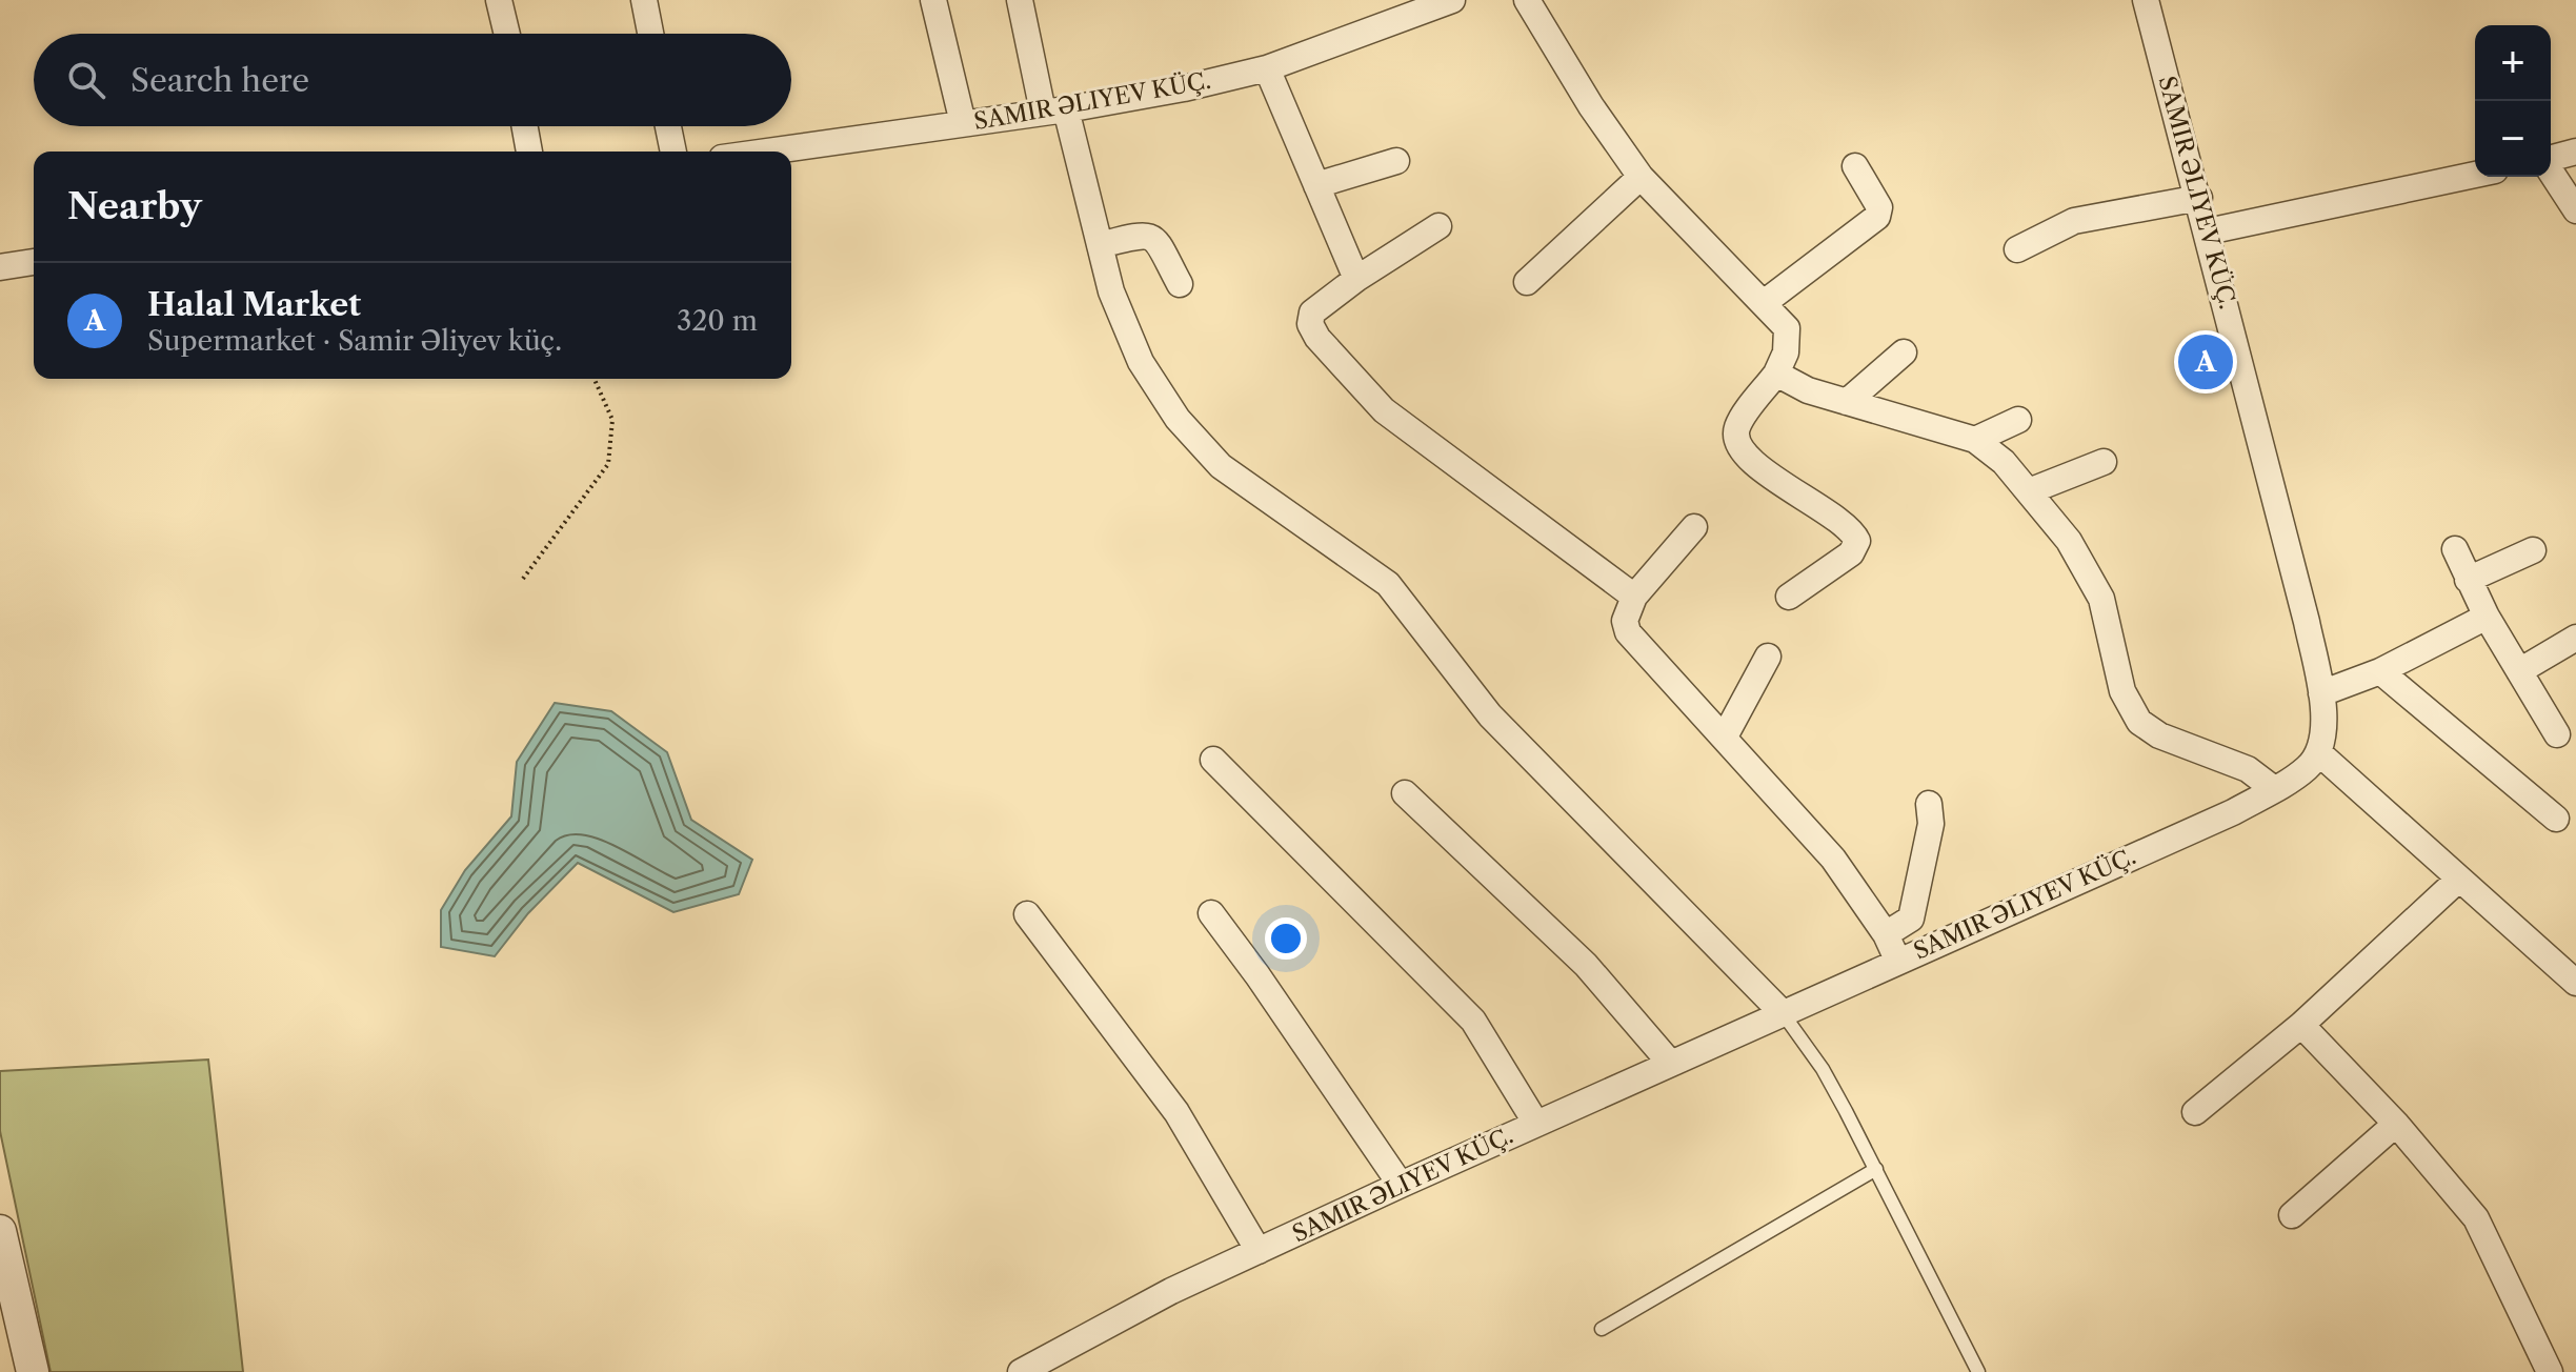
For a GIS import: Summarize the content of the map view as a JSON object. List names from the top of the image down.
{
  "streets": {
    "street": ["SAMIR ƏLIYEV KÜÇ."]
  },
  "page": {
    "map_buttons": ["+", "−"],
    "search": "Search here",
    "heading": "Nearby",
    "list": [
      {
        "mark": "A",
        "name": "Halal Market",
        "note": "Supermarket · Samir Əliyev küç.",
        "value": "320 m"
      }
    ],
    "pins": "A"
  }
}
